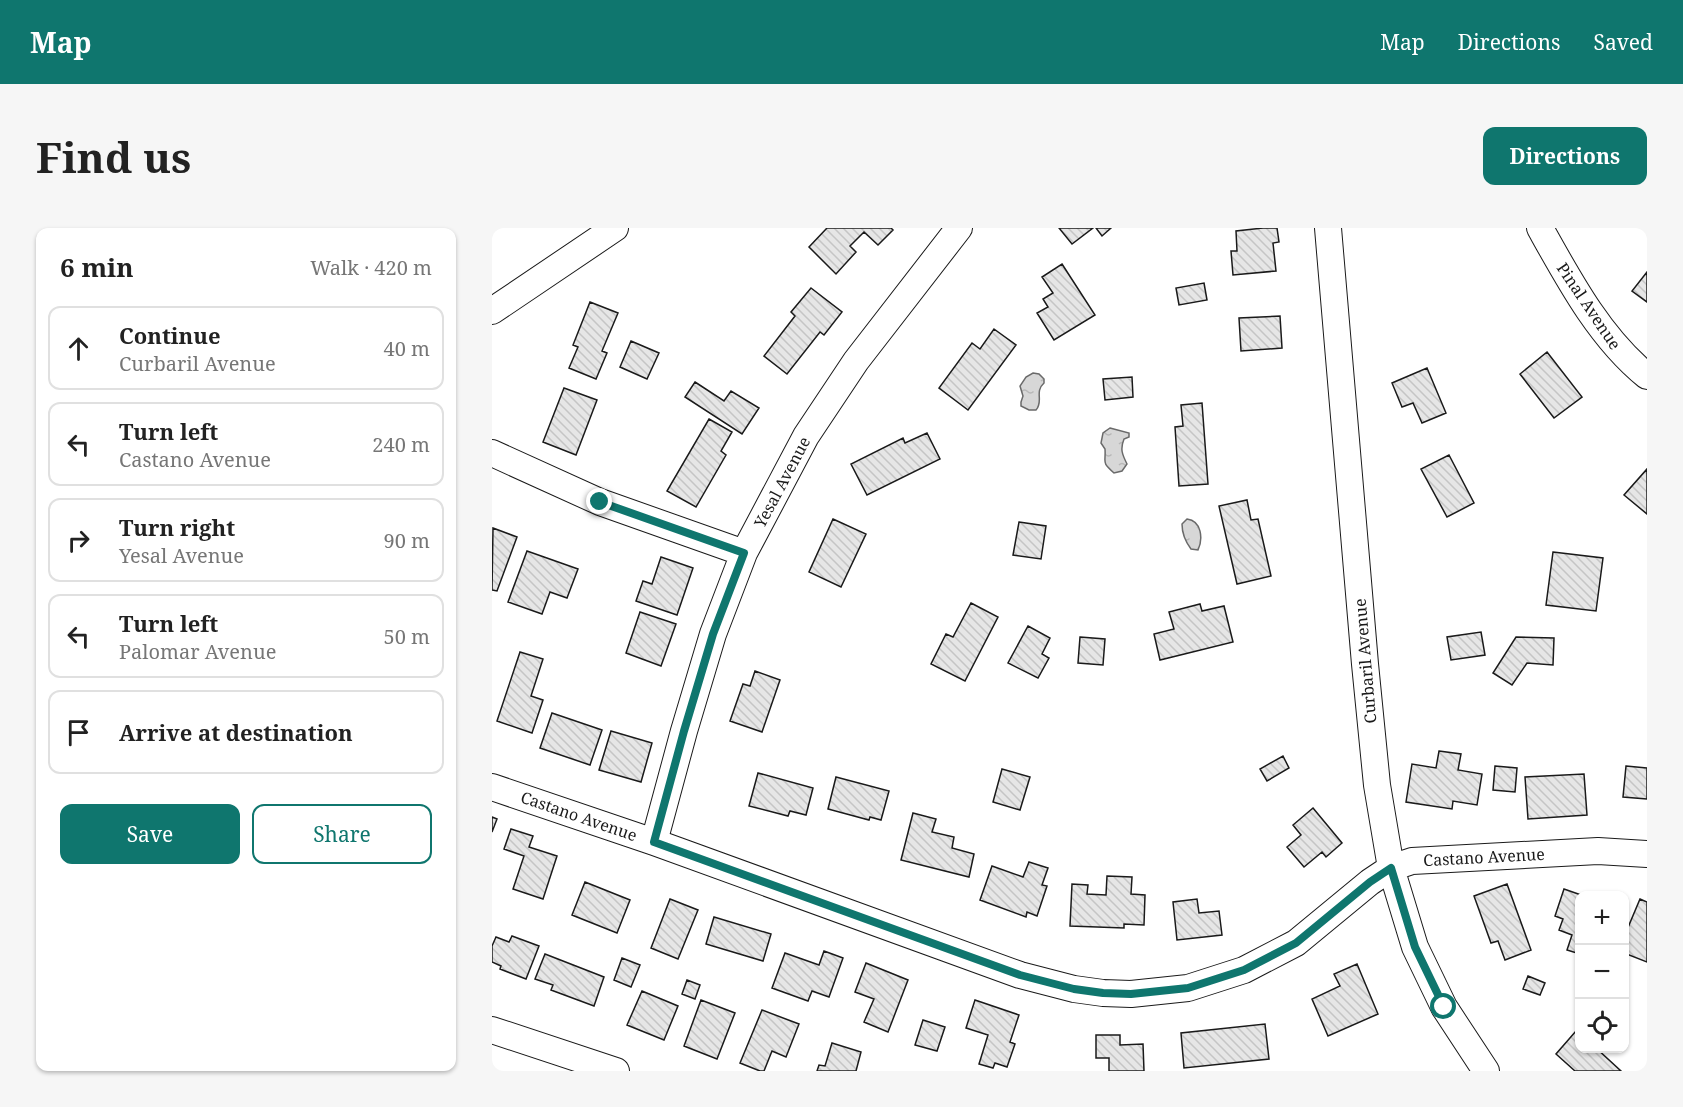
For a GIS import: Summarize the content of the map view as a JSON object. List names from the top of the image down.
{
  "streets": {
    "street": [
      "Pinal Avenue",
      "Yesal Avenue",
      "Curbaril Avenue",
      "Castano Avenue"
    ]
  },
  "crossings": [
    ["Yesal Avenue", "Castano Avenue"],
    ["Curbaril Avenue", "Castano Avenue"]
  ],
  "page": {
    "header": "Map",
    "nav": ["Map", "Directions", "Saved"],
    "buttons": [
      "Directions",
      ["Save", "Share"]
    ],
    "title": "Find us",
    "heading": ["6 min", "Walk · 420 m"],
    "list": [
      ["Continue", "Curbaril Avenue", "40 m"],
      ["Turn left", "Castano Avenue", "240 m"],
      ["Turn right", "Yesal Avenue", "90 m"],
      ["Turn left", "Palomar Avenue", "50 m"],
      "Arrive at destination"
    ],
    "map_buttons": ["+", "−"]
  }
}
